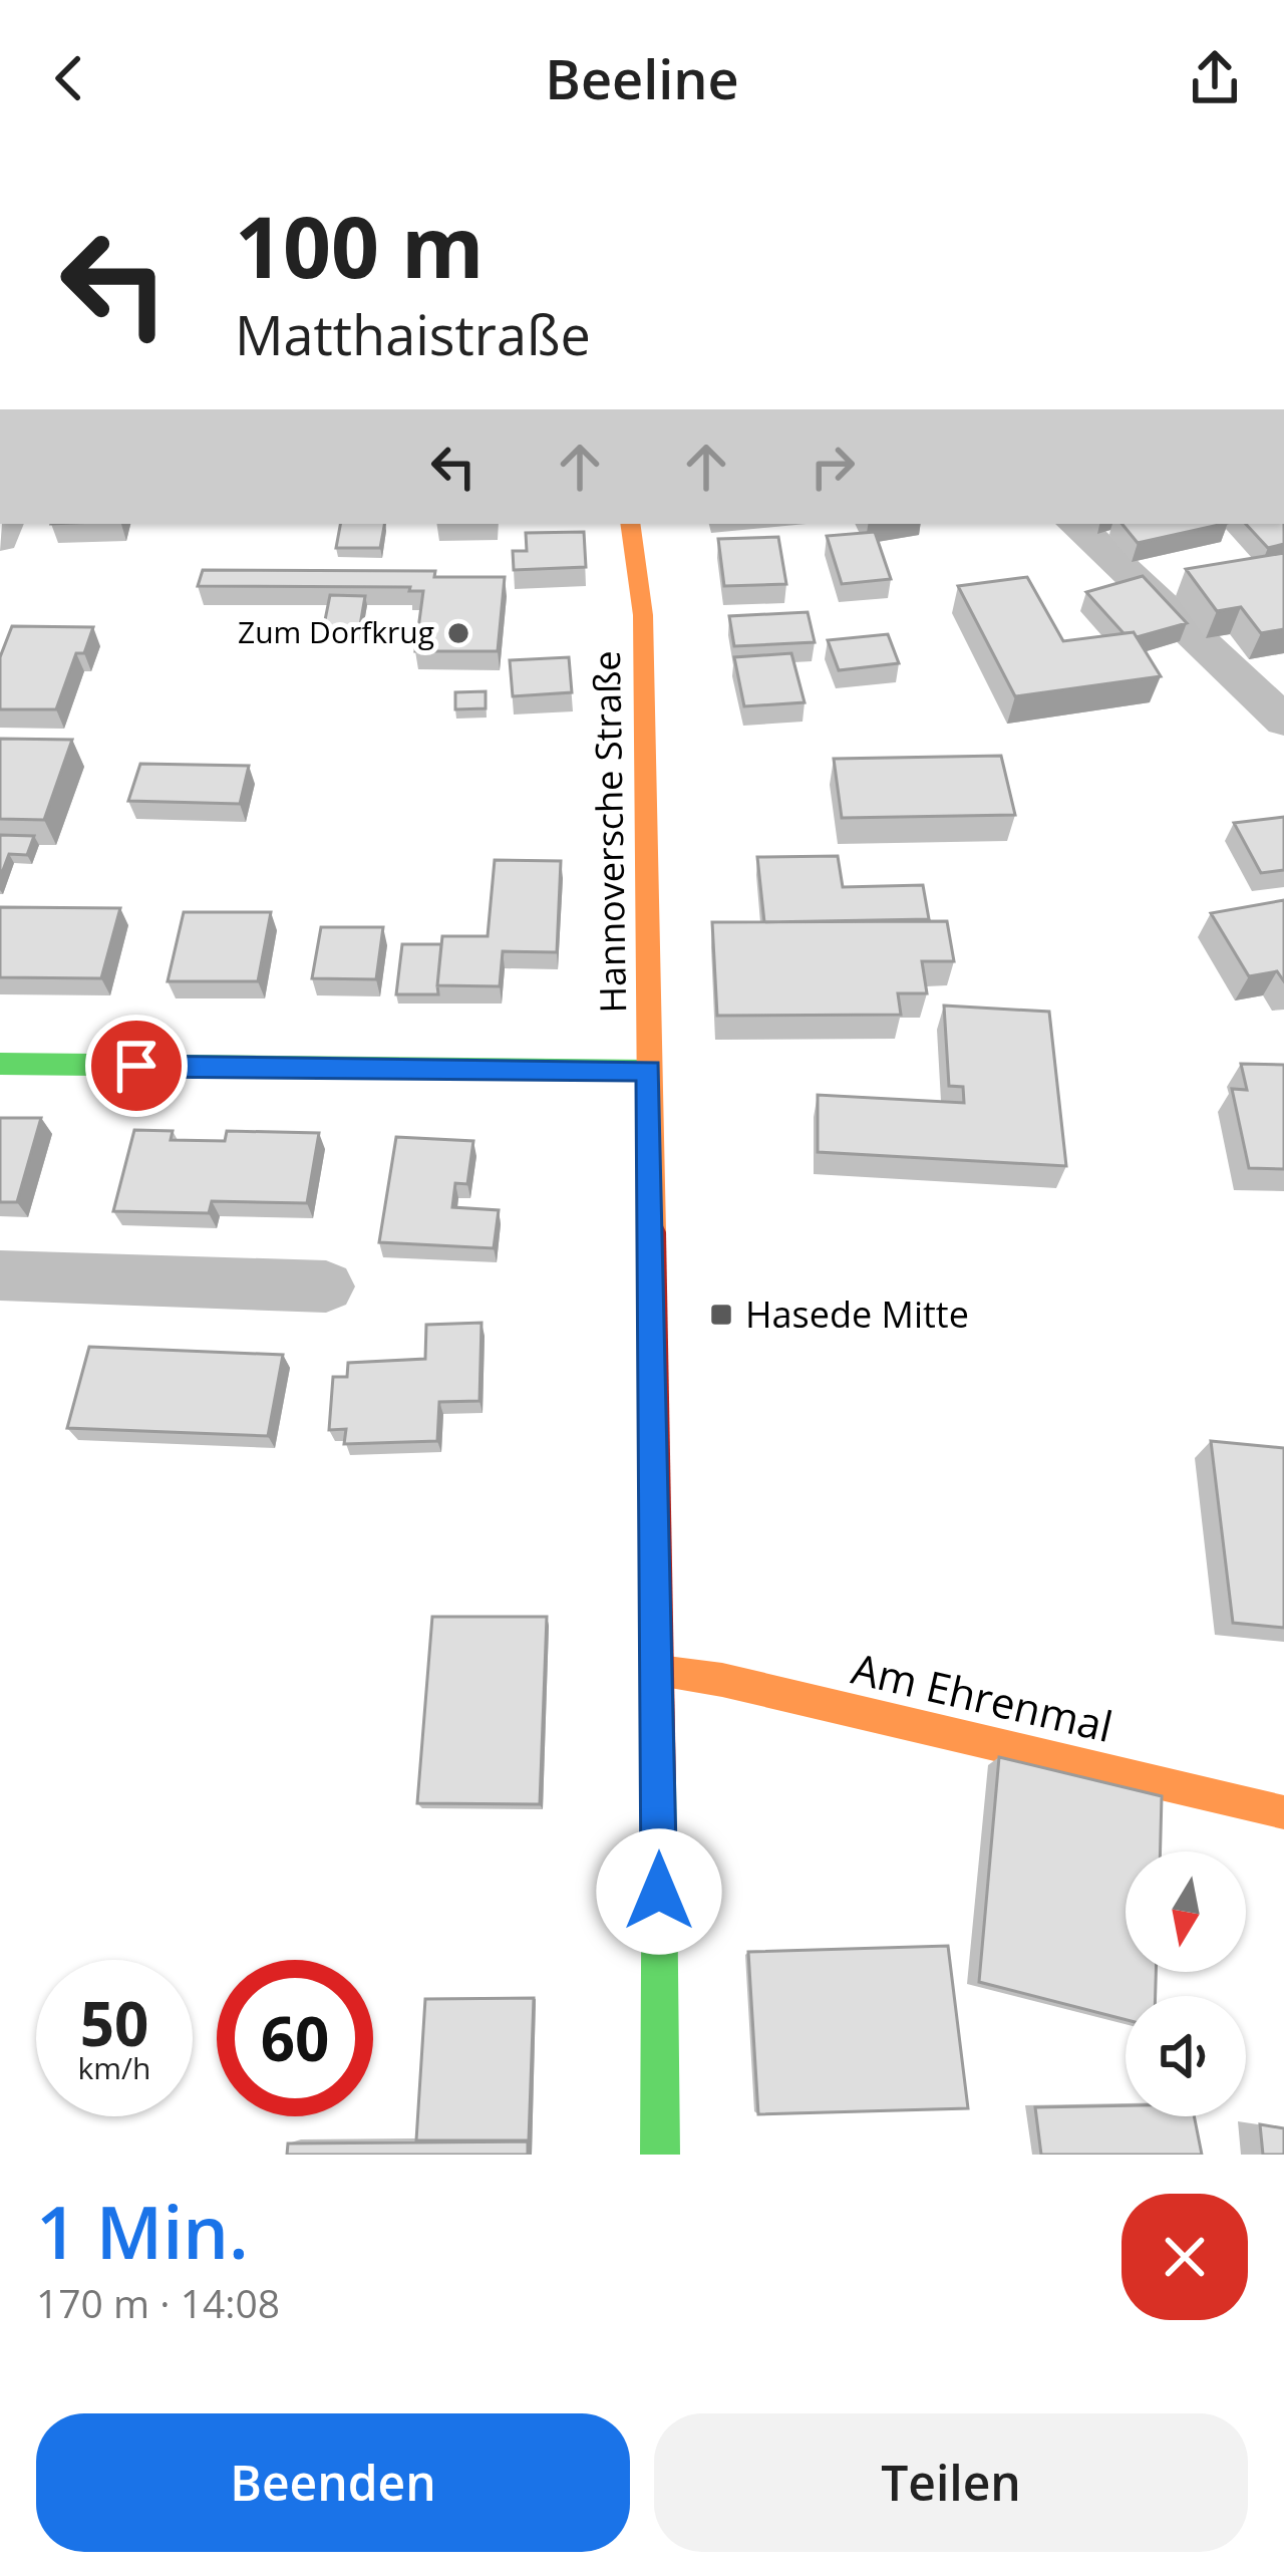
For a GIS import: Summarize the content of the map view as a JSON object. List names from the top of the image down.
{
  "streets": {
    "main road": ["Hannoversche Straße", "Am Ehrenmal"]
  },
  "crossings": [
    ["Hannoversche Straße", "Am Ehrenmal"]
  ],
  "places": {
    "other": ["Zum Dorfkrug"],
    "transit": ["Hasede Mitte"]
  },
  "north": "bottom",
  "page": {
    "header": "Beeline",
    "turn": ["100 m", "Matthaistraße"],
    "speed": "50 km/h",
    "limit": "60",
    "heading": ["1 Min.", "170 m · 14:08"],
    "buttons": ["Beenden", "Teilen"]
  }
}
